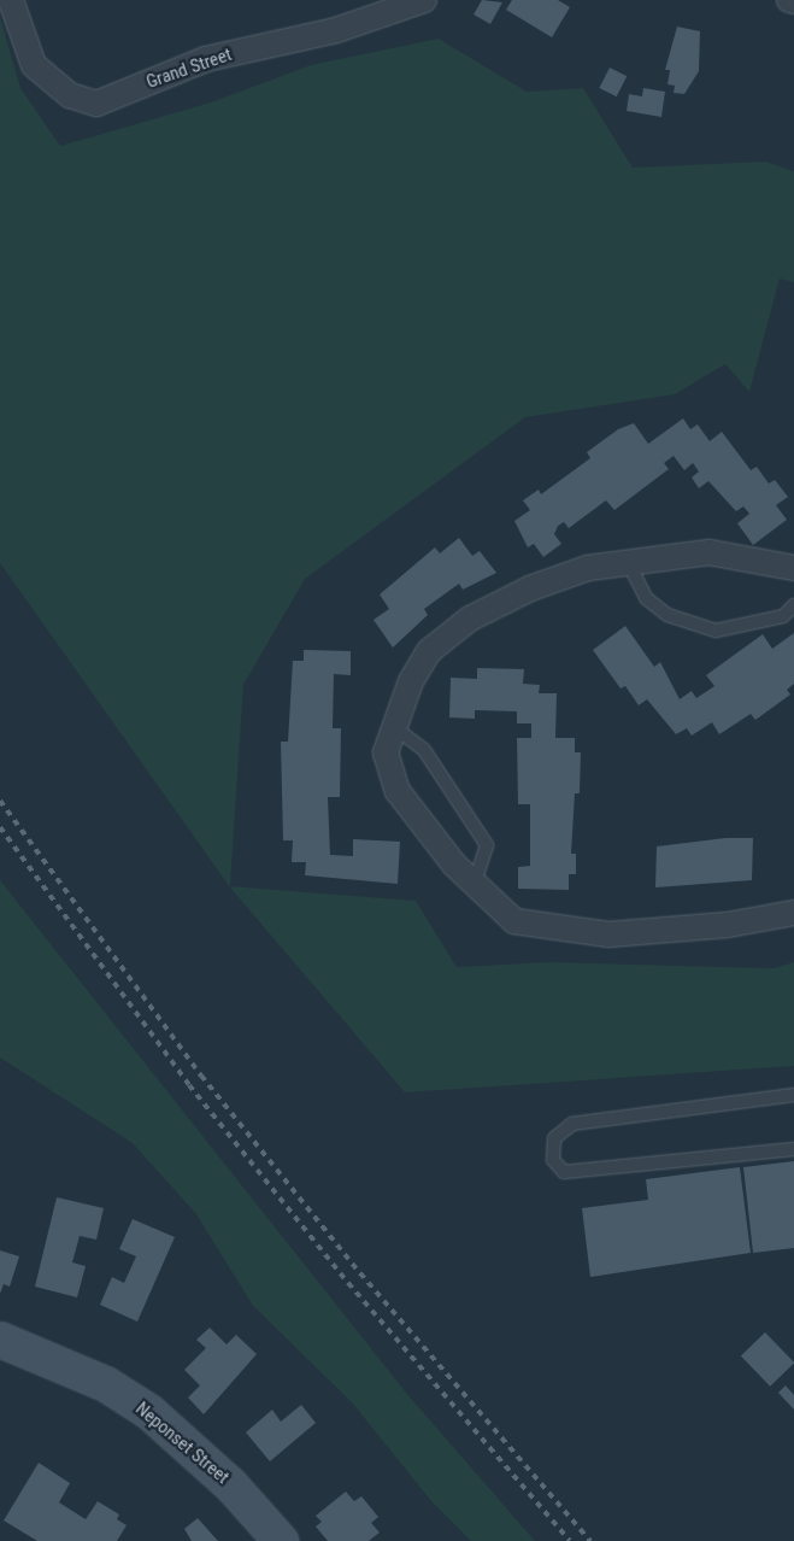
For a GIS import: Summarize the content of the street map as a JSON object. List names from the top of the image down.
{
  "streets": {
    "main road": ["Neponset Street"],
    "street": ["Grand Street"]
  }
}
